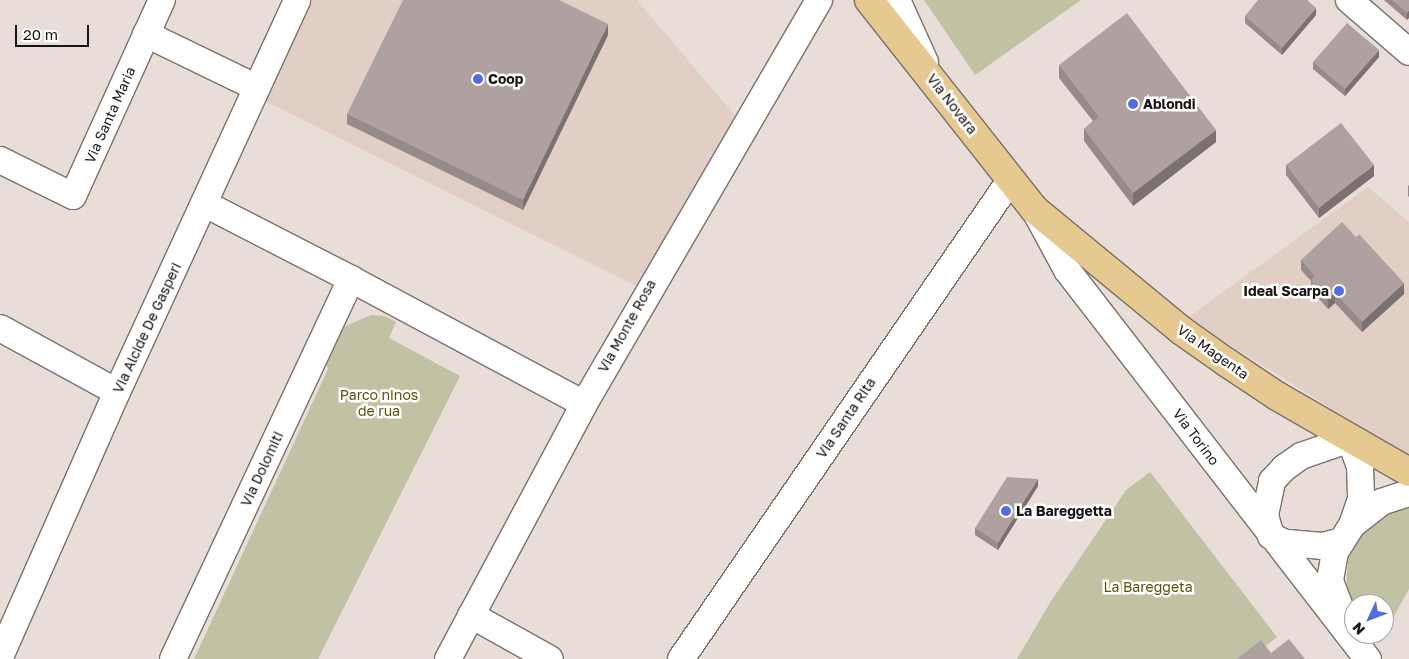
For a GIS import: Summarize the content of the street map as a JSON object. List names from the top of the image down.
{
  "streets": {
    "main road": ["Via Novara", "Via Magenta"],
    "street": [
      "Via Santa Maria",
      "Via Monte Rosa",
      "Via Alcide De Gasperi",
      "Via Santa Rita",
      "Via Torino",
      "Via Dolomiti"
    ]
  },
  "crossings": [
    ["Via Novara", "Via Magenta"],
    ["Via Novara", "Via Santa Rita"],
    ["Via Novara", "Via Torino"],
    ["Via Magenta", "Via Torino"]
  ],
  "parks": ["Parco ninos de rua", "La Bareggeta"],
  "places": [
    "Coop",
    "Ablondi",
    "Ideal Scarpa",
    "La Bareggetta"
  ],
  "scale_bar": "20 m",
  "north": "bottom left"
}
